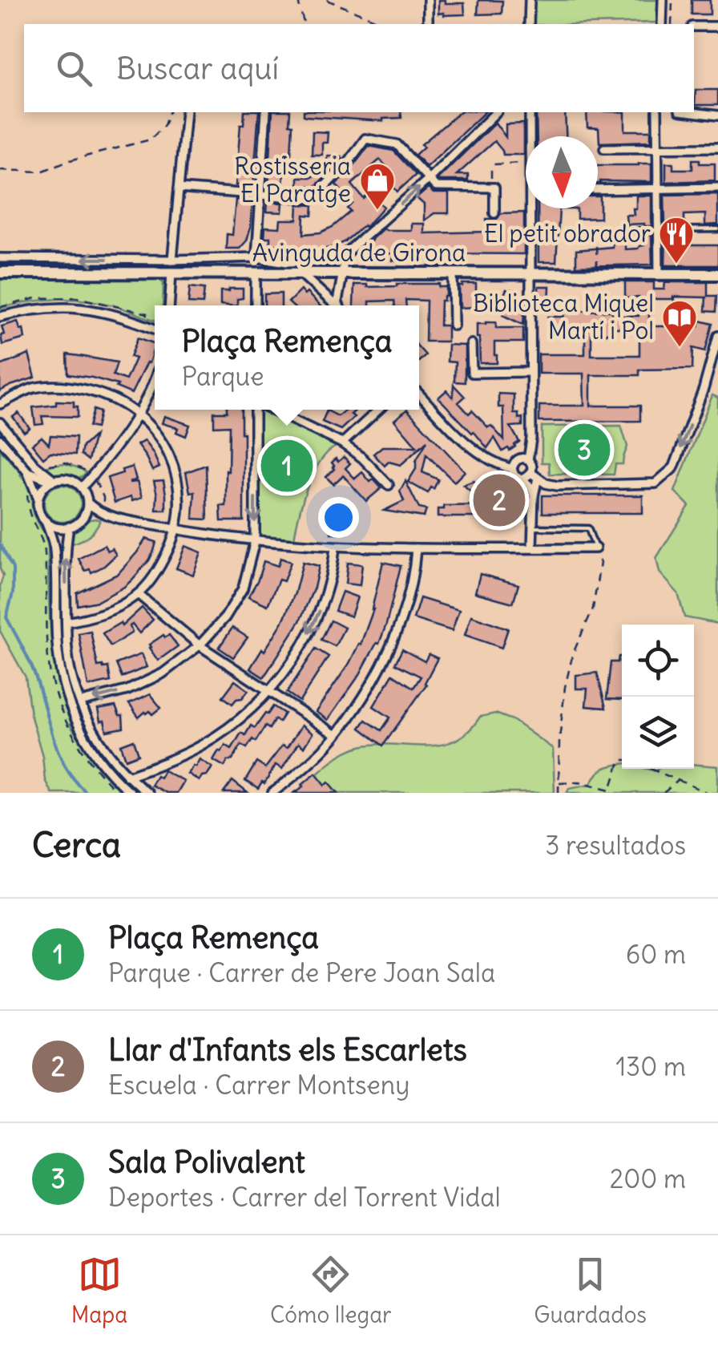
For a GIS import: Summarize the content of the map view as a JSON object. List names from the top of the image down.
{
  "streets": {
    "main road": ["Avinguda de Girona"]
  },
  "places": {
    "shop": ["Rostisseria El Paratge"],
    "restaurant": ["El petit obrador"],
    "library": ["Biblioteca Miquel Martí i Pol"]
  },
  "north": "bottom",
  "page": {
    "search": "Buscar aquí",
    "popup": ["Plaça Remença", "Parque"],
    "pins": ["3", "1", "2"],
    "heading": ["Cerca", "3 resultados"],
    "list": [
      {
        "mark": "1",
        "name": "Plaça Remença",
        "note": "Parque · Carrer de Pere Joan Sala",
        "value": "60 m"
      },
      {
        "mark": "2",
        "name": "Llar d'Infants els Escarlets",
        "note": "Escuela · Carrer Montseny",
        "value": "130 m"
      },
      {
        "mark": "3",
        "name": "Sala Polivalent",
        "note": "Deportes · Carrer del Torrent Vidal",
        "value": "200 m"
      }
    ],
    "nav": ["Mapa", "Cómo llegar", "Guardados"]
  }
}
